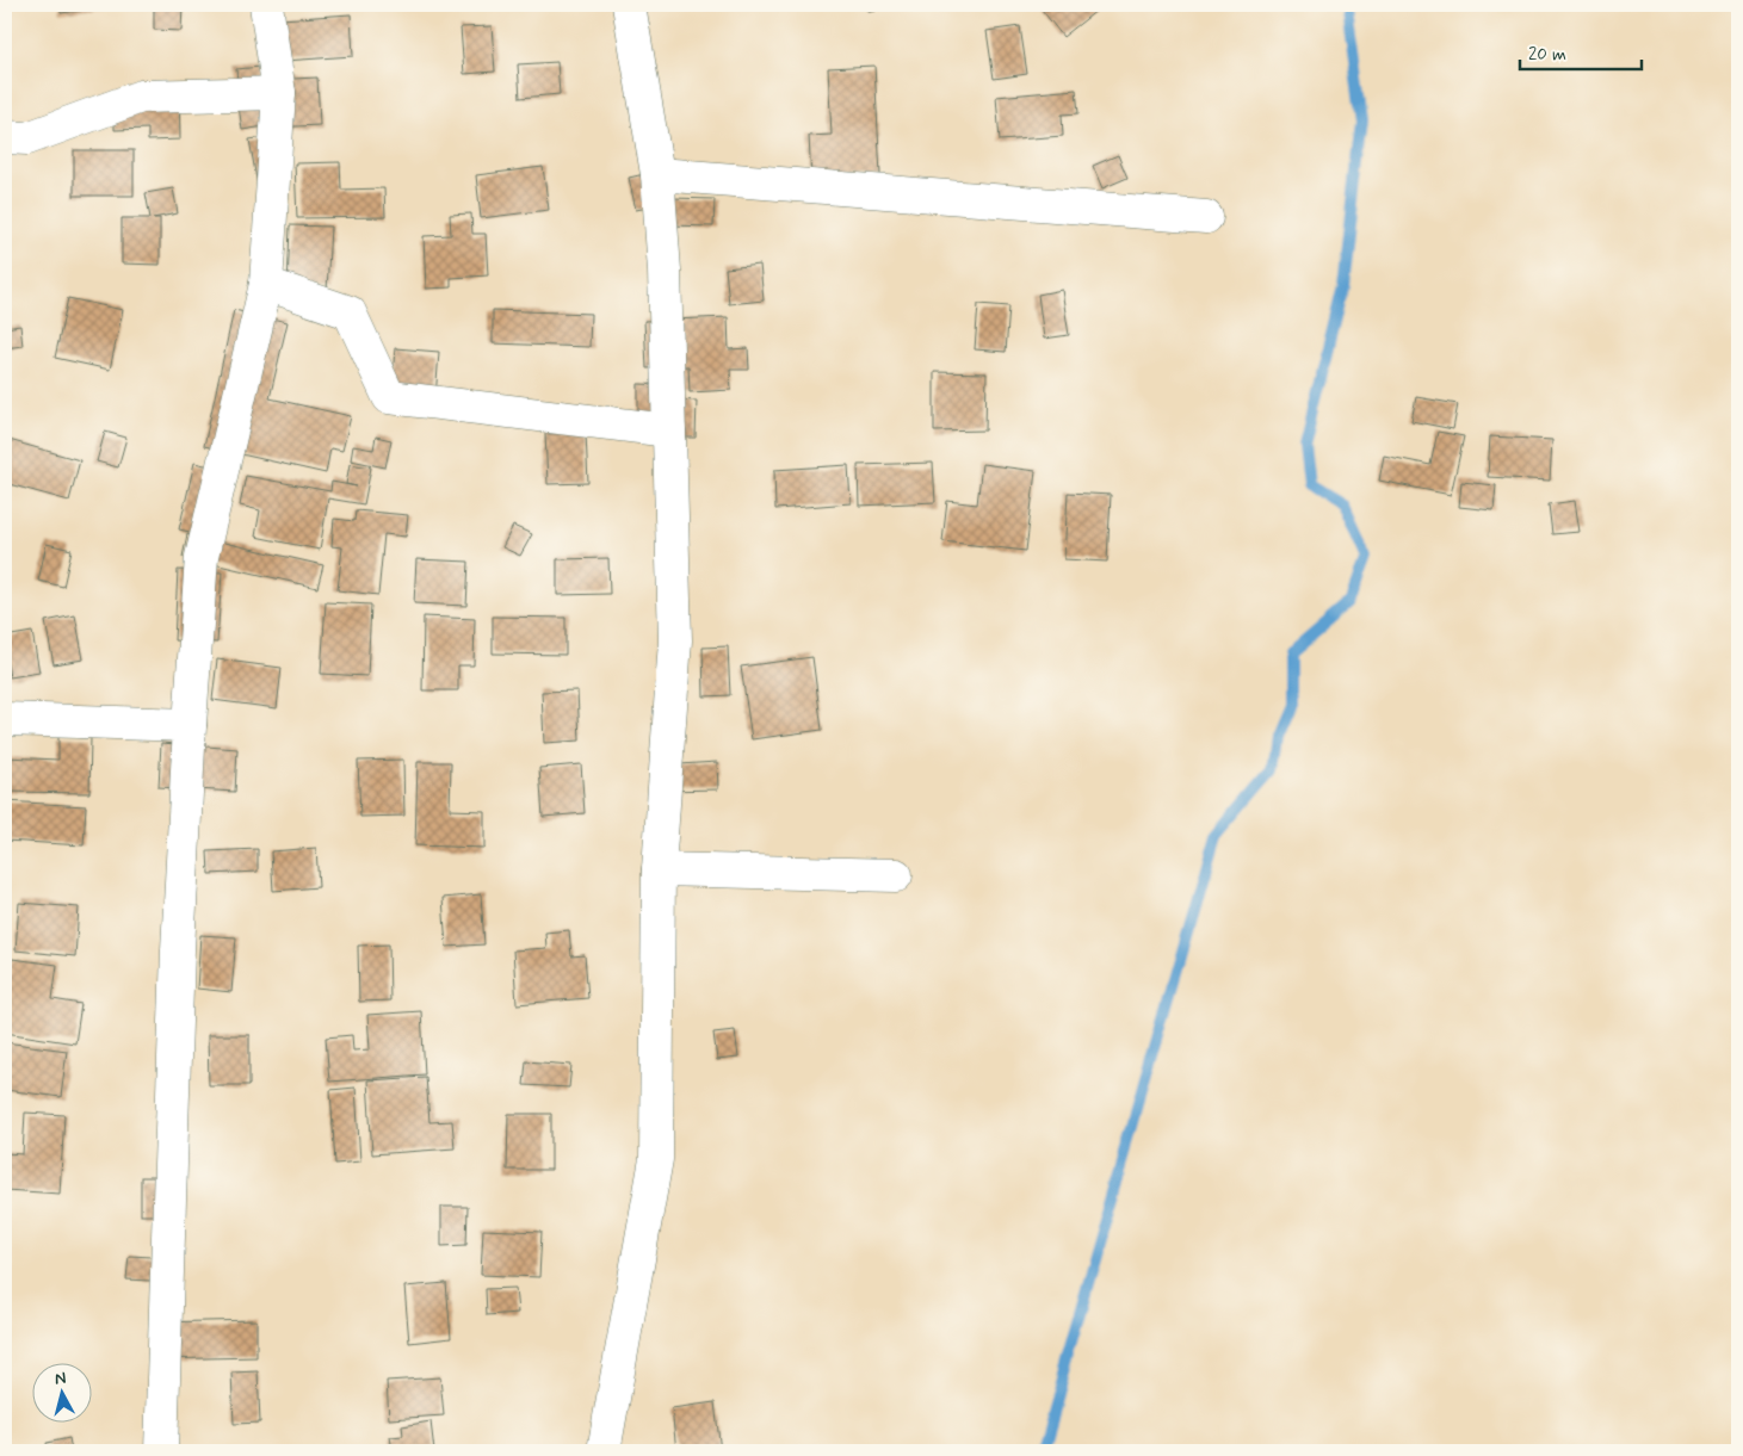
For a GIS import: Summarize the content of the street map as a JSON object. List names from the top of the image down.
{
  "scale_bar": "20 m",
  "north": "top"
}
